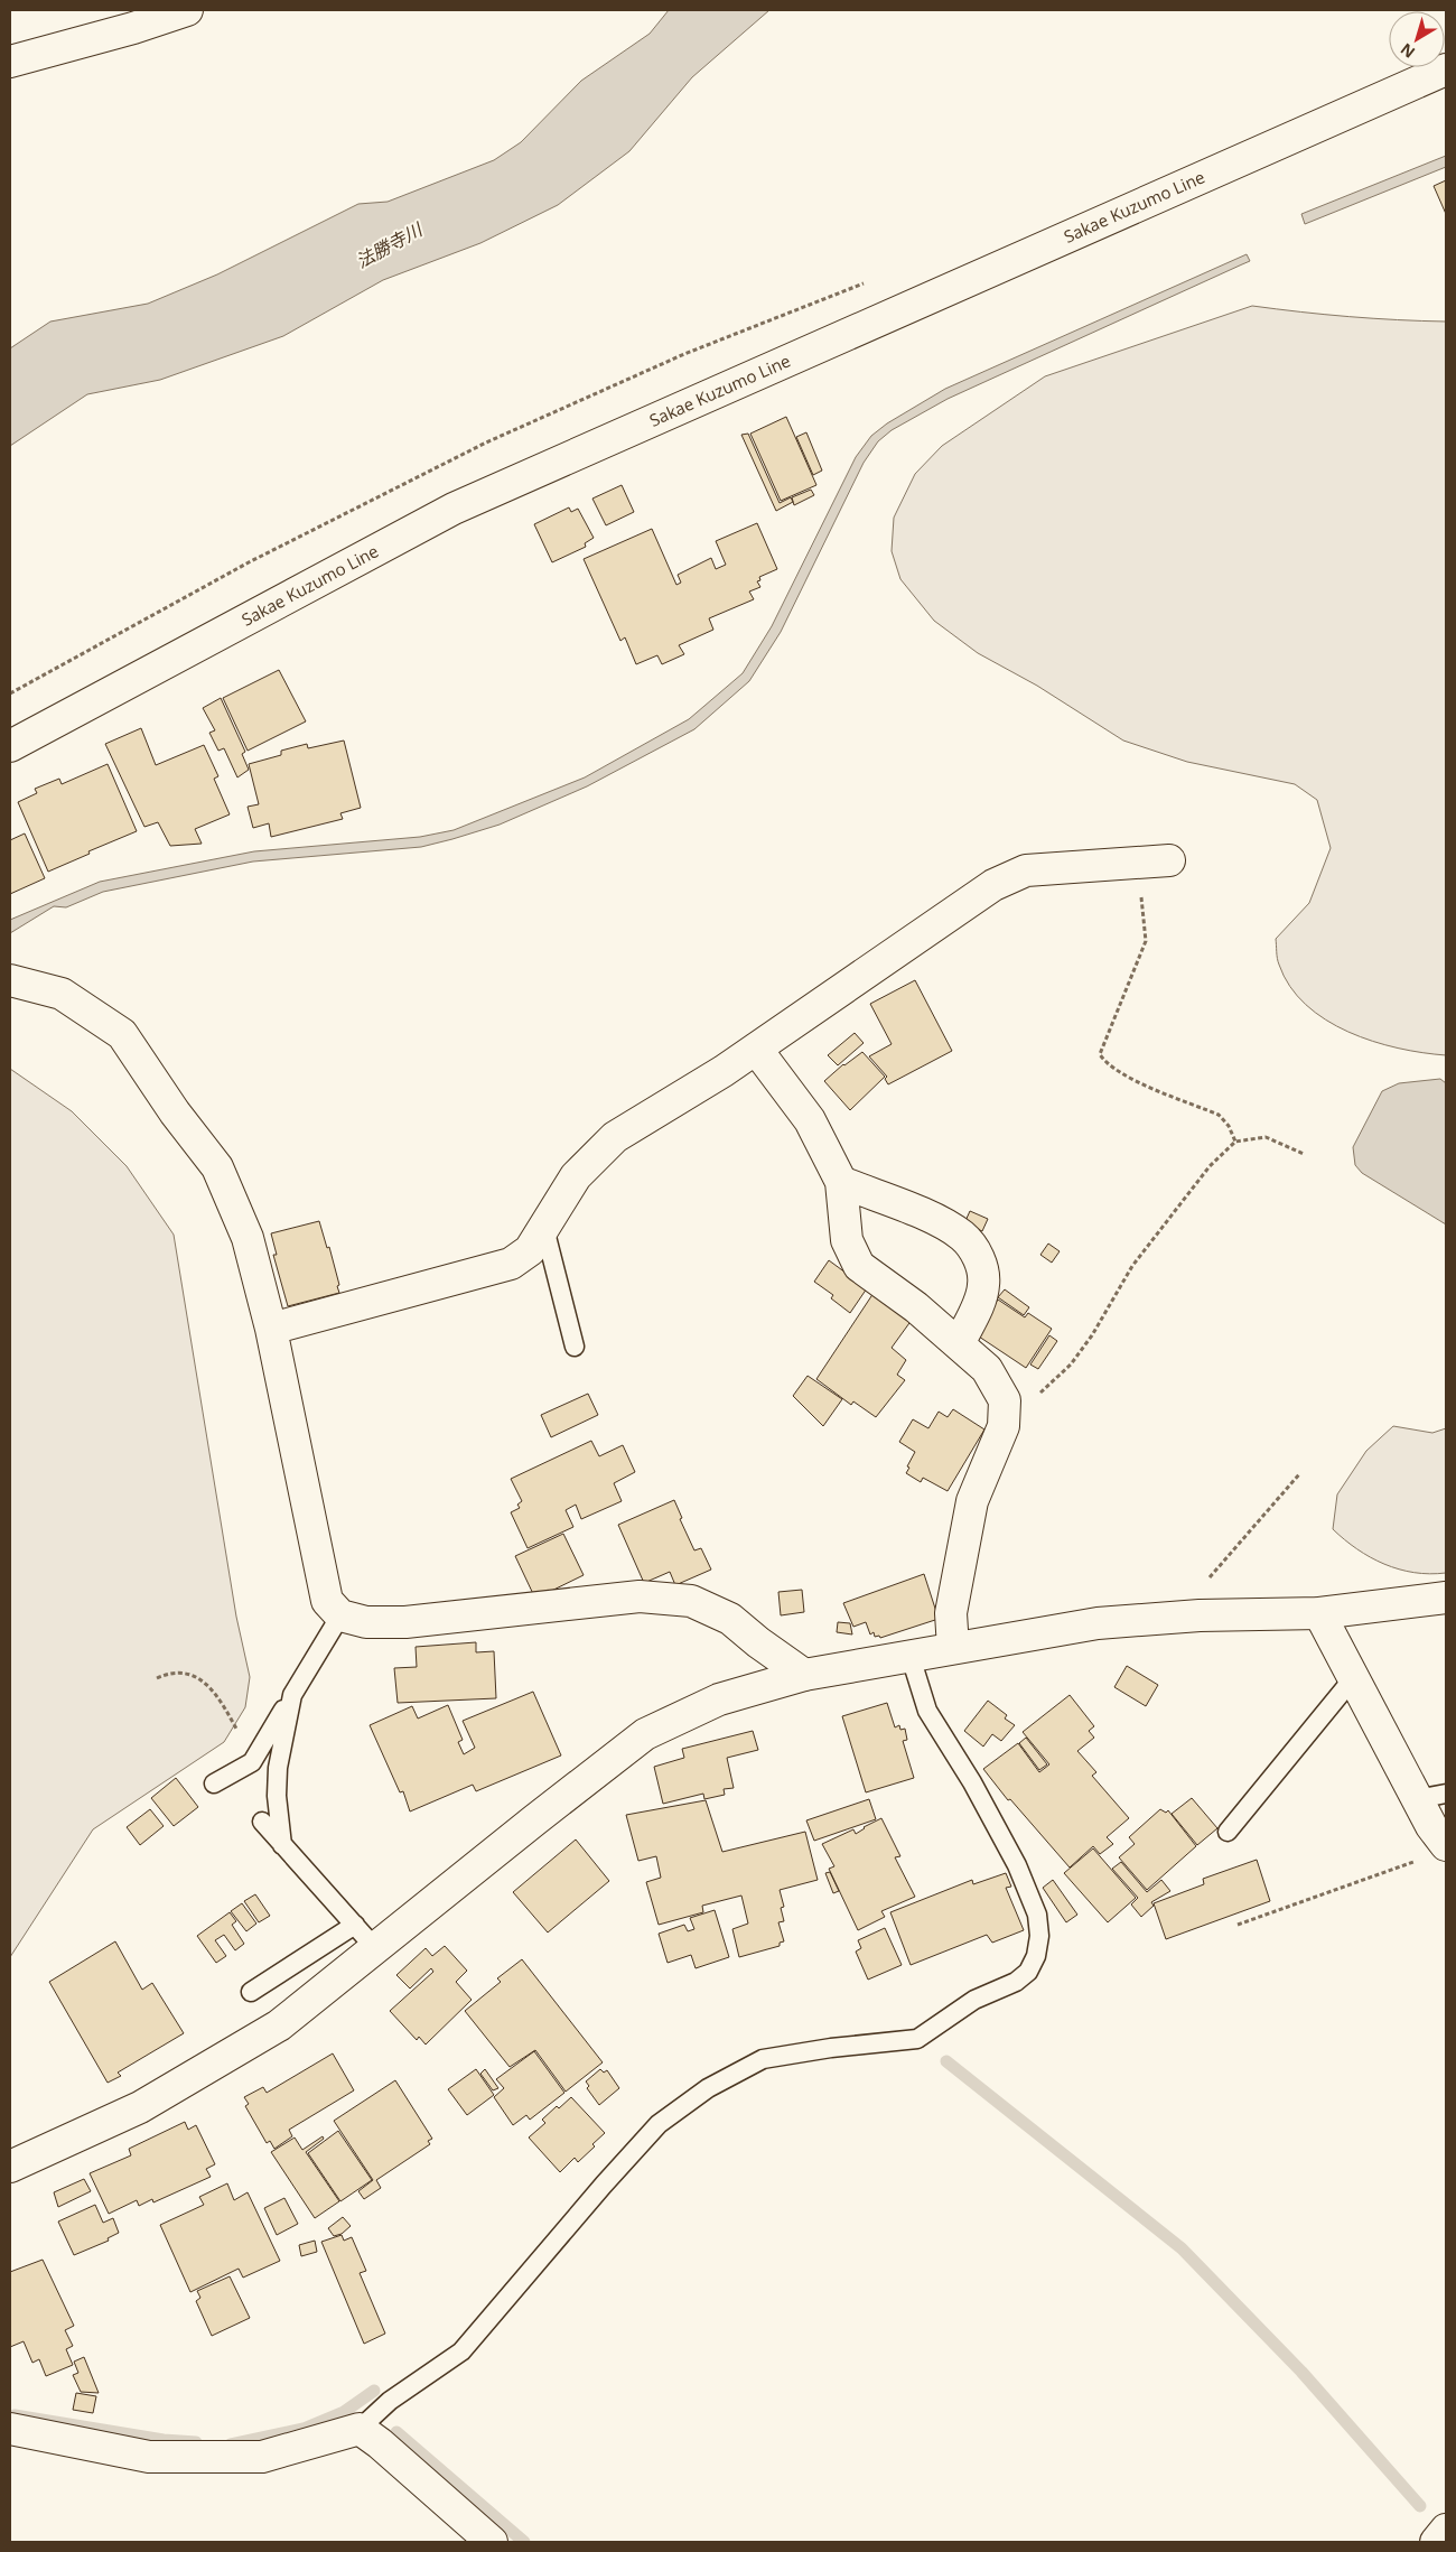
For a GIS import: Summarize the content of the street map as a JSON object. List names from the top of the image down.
{
  "streets": {
    "street": ["Sakae Kuzumo Line"]
  },
  "water": ["法勝寺川"],
  "north": "bottom left"
}
